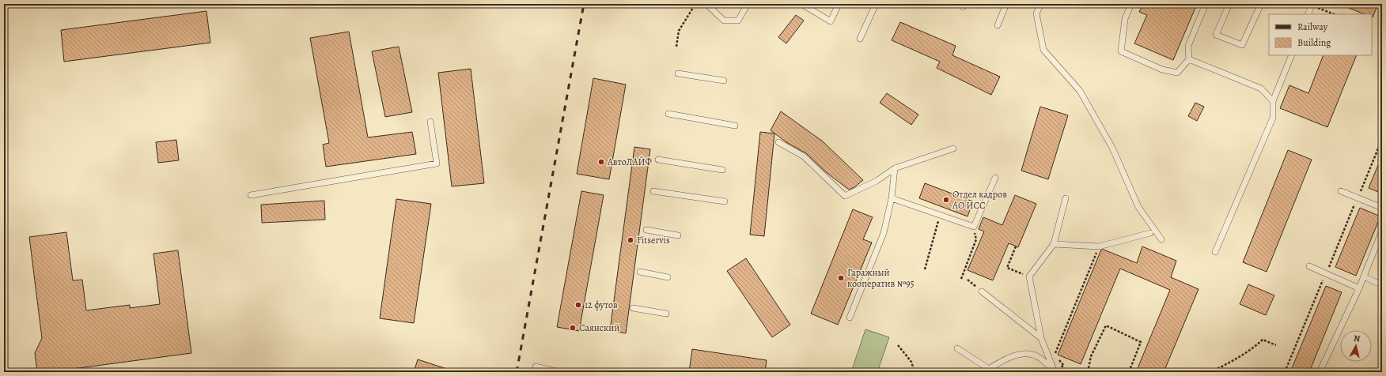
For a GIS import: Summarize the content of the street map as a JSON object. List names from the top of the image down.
{
  "places": [
    "АвтоЛАЙФ",
    "Отдел кадров АО ИСС",
    "Fitservis",
    "Гаражный кооператив №95",
    "12 футов",
    "Саянский"
  ],
  "legend": ["Railway", "Building"],
  "north": "top"
}
